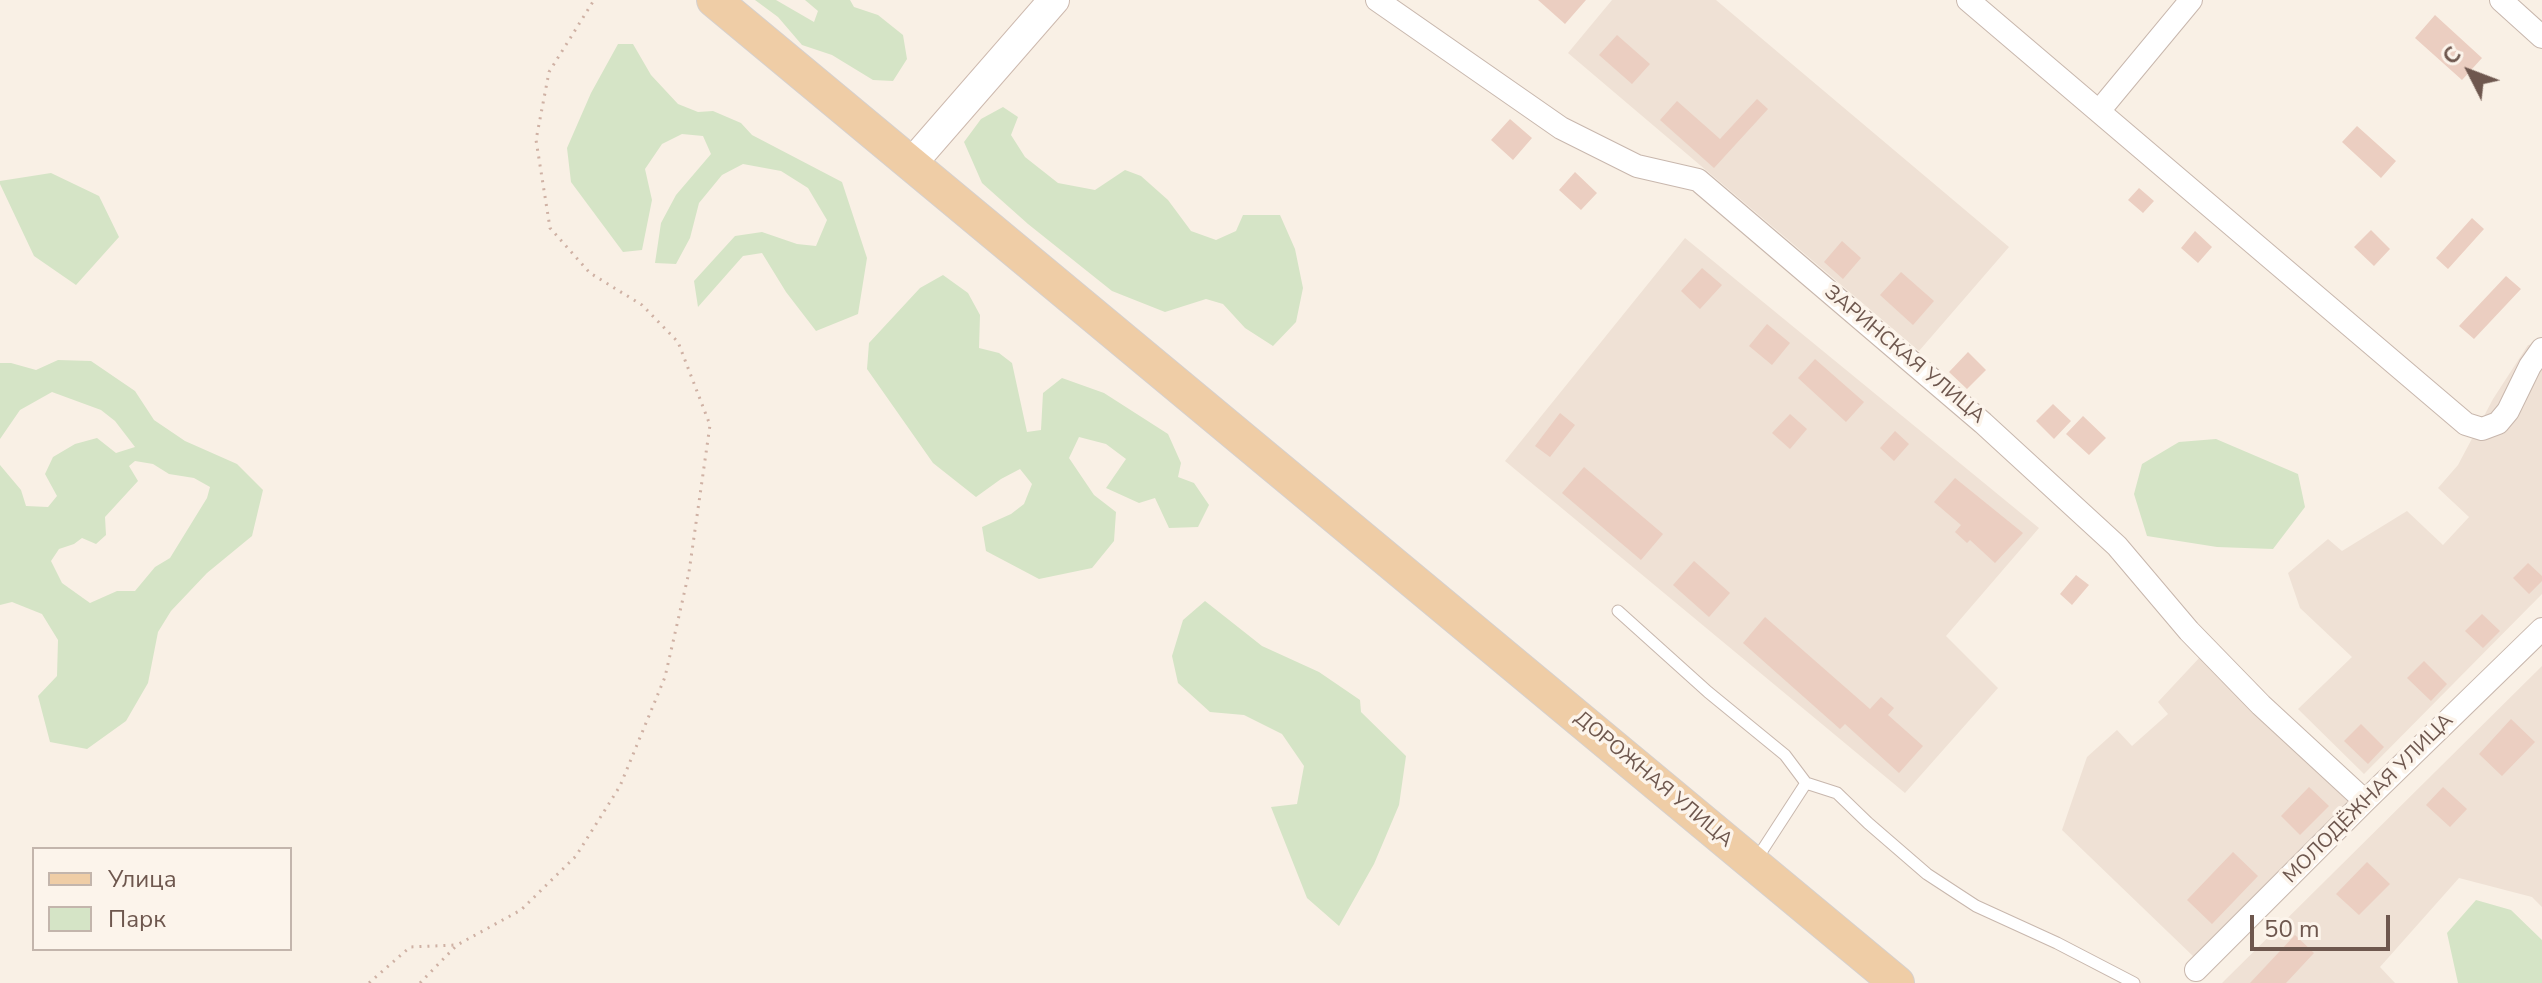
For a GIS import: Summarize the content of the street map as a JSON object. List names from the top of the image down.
{
  "streets": {
    "main road": ["ДОРОЖНАЯ УЛИЦА"],
    "street": ["ЗАРИНСКАЯ УЛИЦА", "МОЛОДЁЖНАЯ УЛИЦА"]
  },
  "crossings": [
    ["ЗАРИНСКАЯ УЛИЦА", "МОЛОДЁЖНАЯ УЛИЦА"]
  ],
  "legend": ["Улица", "Парк"],
  "scale_bar": "50 m",
  "north": "top left"
}
